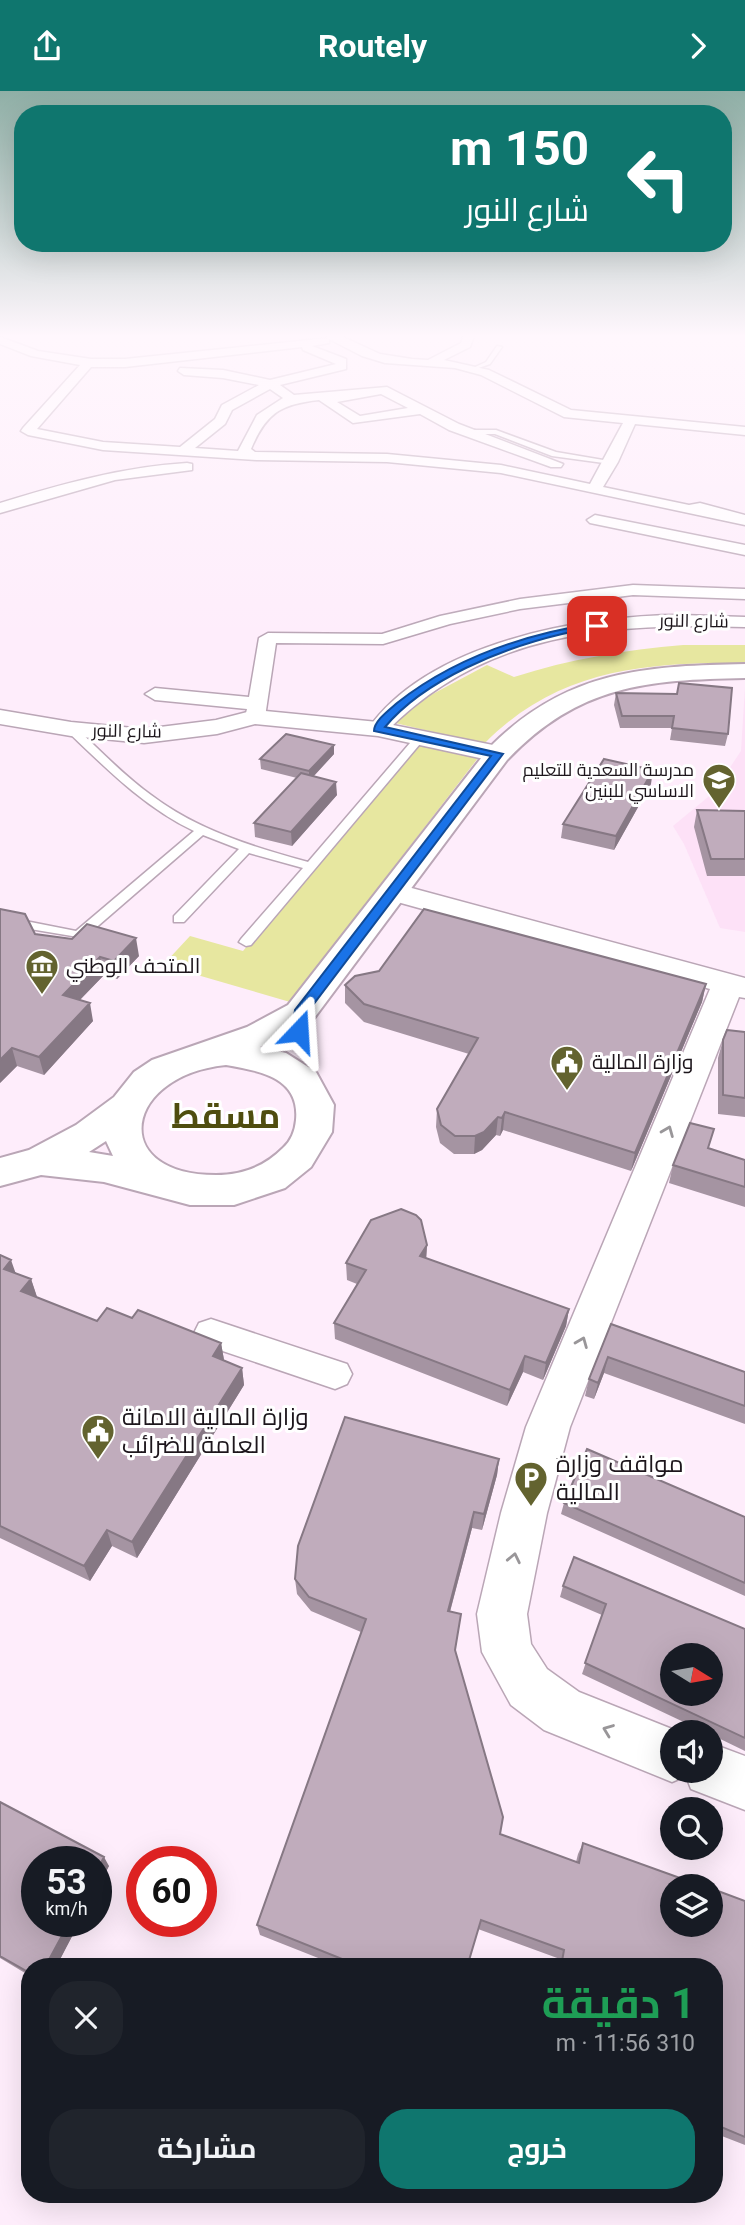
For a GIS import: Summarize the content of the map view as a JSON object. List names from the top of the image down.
{
  "streets": {
    "street": ["شارع النور"]
  },
  "districts": ["مسقط"],
  "places": {
    "school or university": ["مدرسة السعدية للتعليم الاساسي للبنين"],
    "museum": ["المتحف الوطني"],
    "public building": ["وزارة المالية", "وزارة المالية الامانة العامة للضرائب"],
    "parking": ["َمواقف وزارة المالية"]
  },
  "north": "right",
  "page": {
    "header": "Routely",
    "turn": ["150 m", "شارع النور"],
    "speed": "53 km/h",
    "limit": "60",
    "heading": ["1 دقيقة", "310 m · 11:56"],
    "buttons": ["خروج", "مشاركة"]
  }
}
